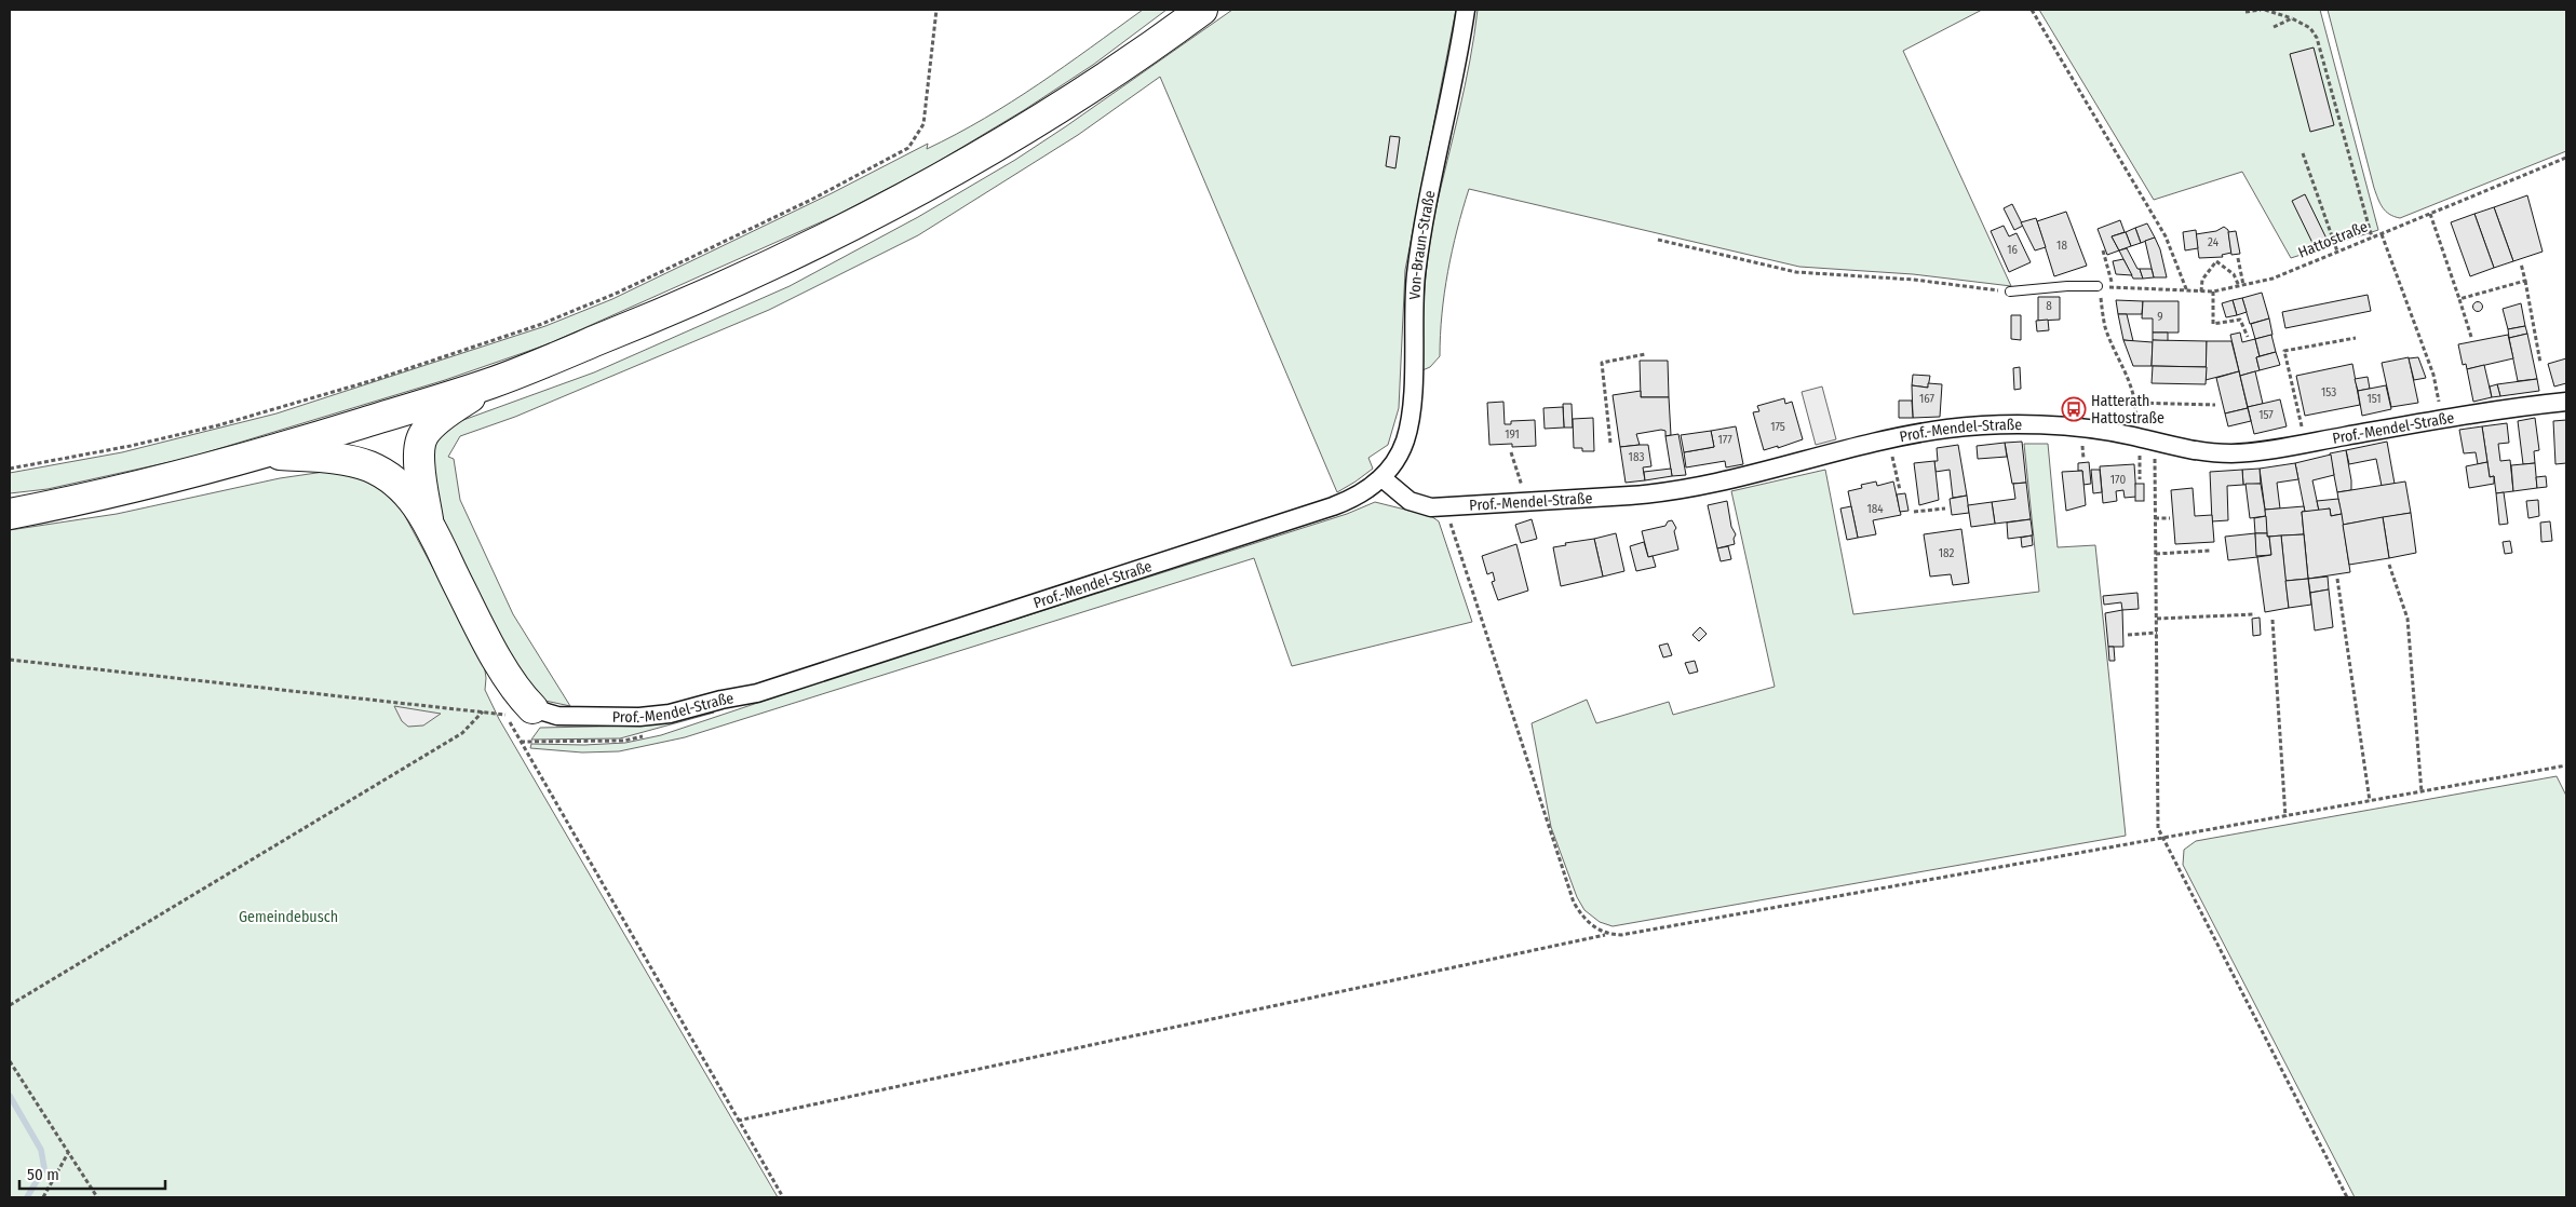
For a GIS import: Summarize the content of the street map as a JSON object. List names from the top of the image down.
{
  "streets": {
    "street": ["Von-Braun-Straße", "Prof.-Mendel-Straße"],
    "path": ["Hattostraße"]
  },
  "crossings": [
    ["Von-Braun-Straße", "Prof.-Mendel-Straße"]
  ],
  "parks": ["Gemeindebusch"],
  "places": {
    "bus stop": ["Hatterath Hattostraße"]
  },
  "house_numbers": [
    "24",
    "18",
    "16",
    "8",
    "9",
    "153",
    "167",
    "151",
    "157",
    "175",
    "191",
    "177",
    "183",
    "170",
    "184",
    "182"
  ],
  "scale_bar": "50 m"
}
